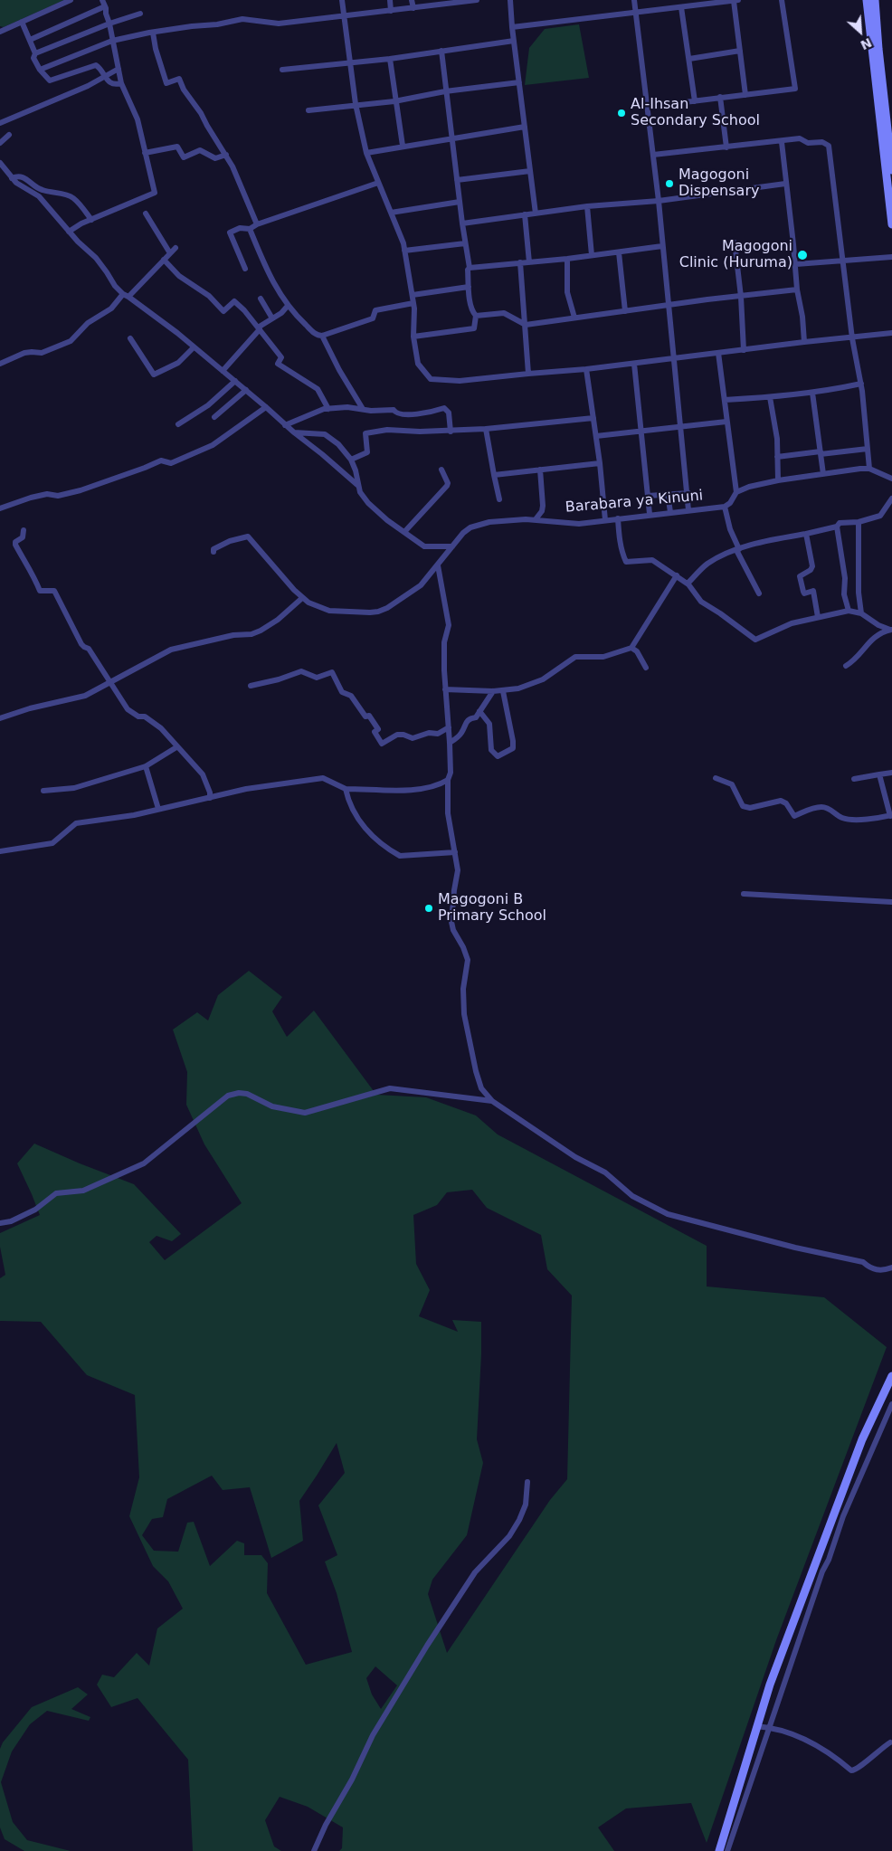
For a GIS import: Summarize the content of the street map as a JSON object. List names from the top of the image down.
{
  "streets": {
    "street": ["Barabara ya Kinuni"]
  },
  "places": [
    "Al-Ihsan Secondary School",
    "Magogoni Dispensary",
    "Magogoni Clinic (Huruma)",
    "Magogoni B Primary School"
  ],
  "north": "bottom right"
}
